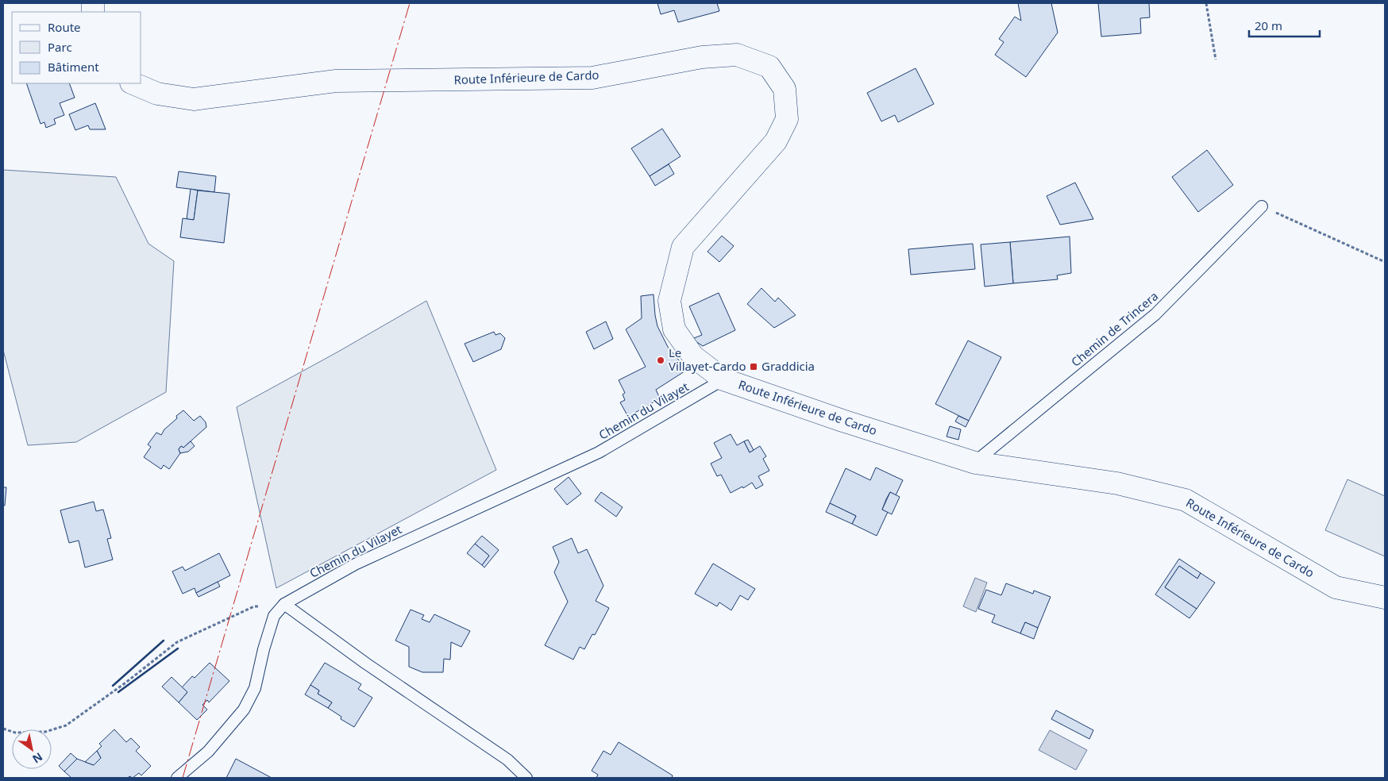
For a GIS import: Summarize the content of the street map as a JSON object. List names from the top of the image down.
{
  "streets": {
    "street": ["Route Inférieure de Cardo"],
    "lane": ["Chemin de Trincera", "Chemin du Vilayet"]
  },
  "crossings": [
    ["Route Inférieure de Cardo", "Chemin de Trincera"],
    ["Route Inférieure de Cardo", "Chemin du Vilayet"]
  ],
  "places": {
    "other": ["Le Villayet-Cardo"],
    "transit": ["Graddicia"]
  },
  "legend": ["Route", "Parc", "Bâtiment"],
  "scale_bar": "20 m",
  "north": "bottom right"
}
